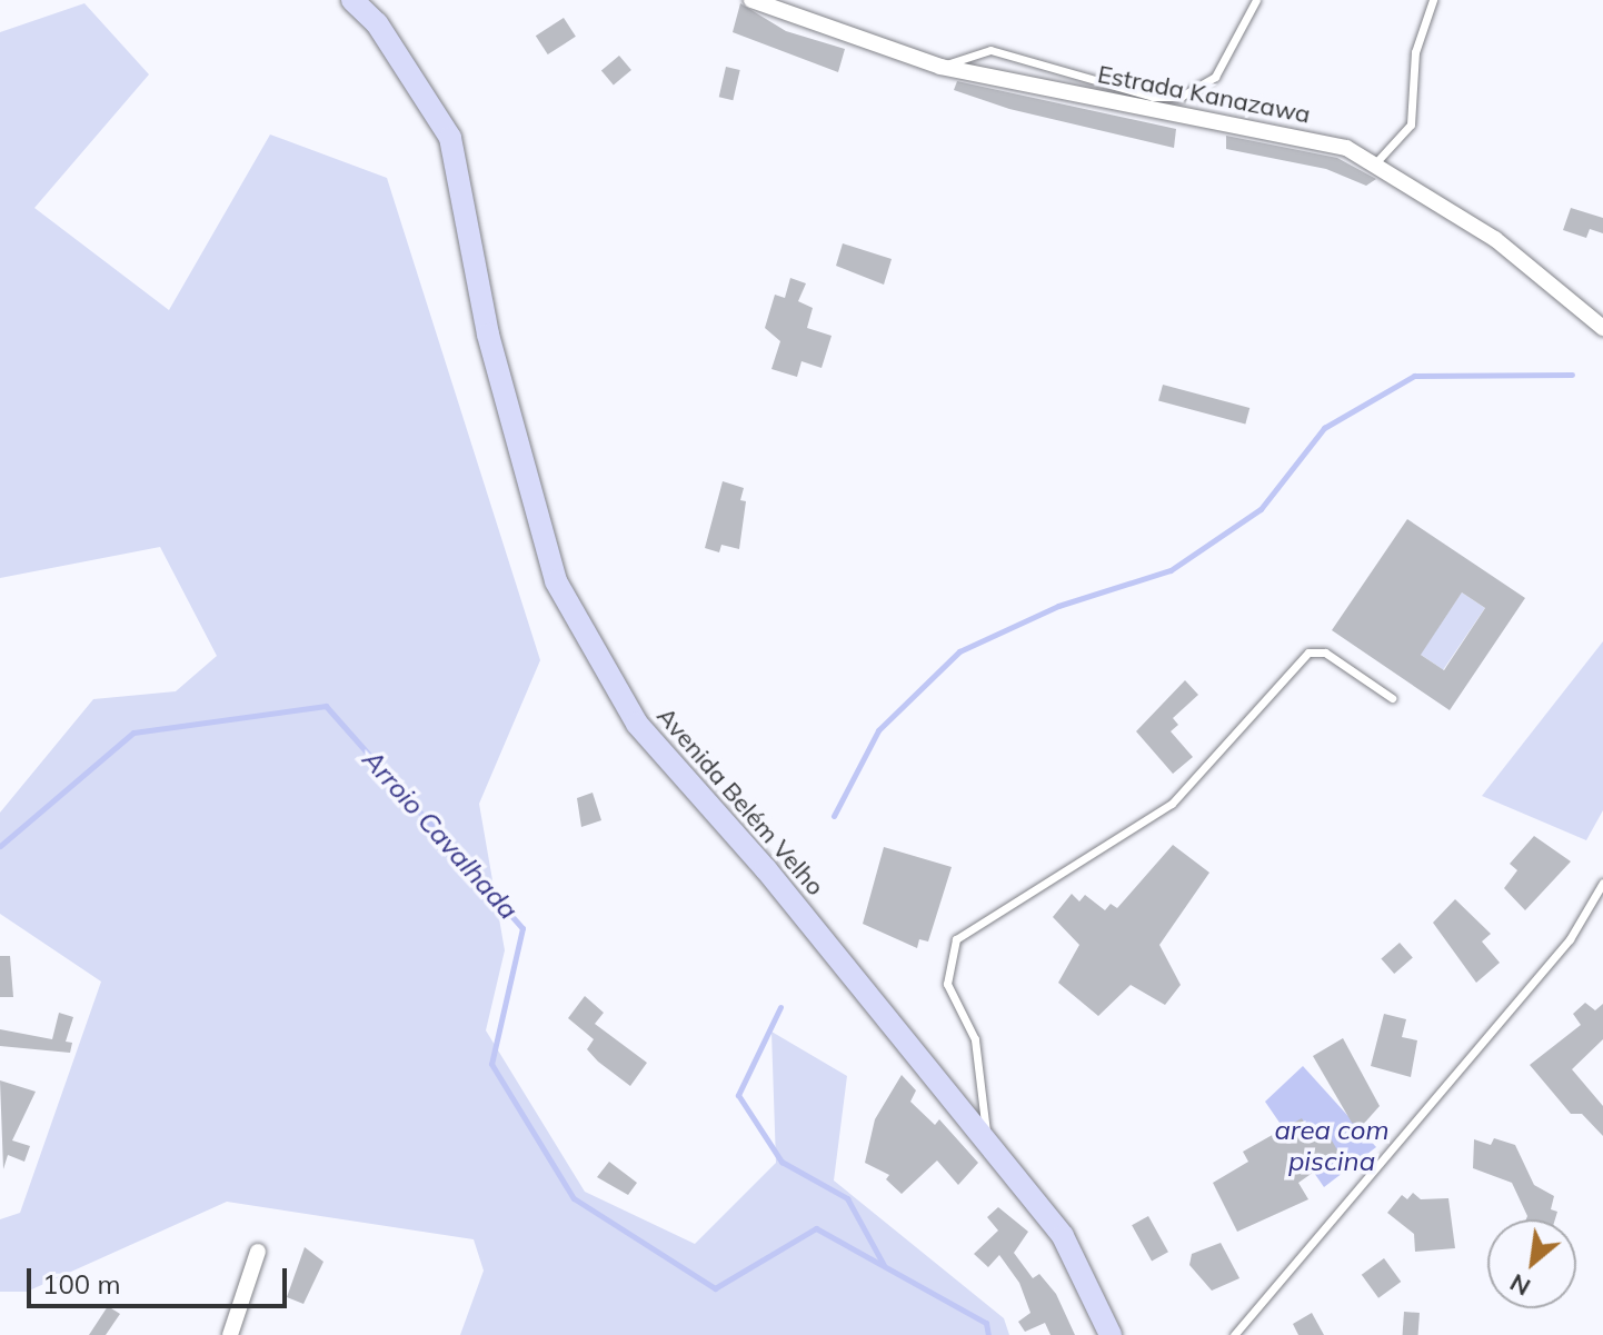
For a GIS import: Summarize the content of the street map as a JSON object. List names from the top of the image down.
{
  "streets": {
    "main road": ["Avenida Belém Velho"],
    "street": ["Estrada Kanazawa"]
  },
  "water": ["Arroio Cavalhada", "area com piscina"],
  "scale_bar": "100 m",
  "north": "bottom left"
}
